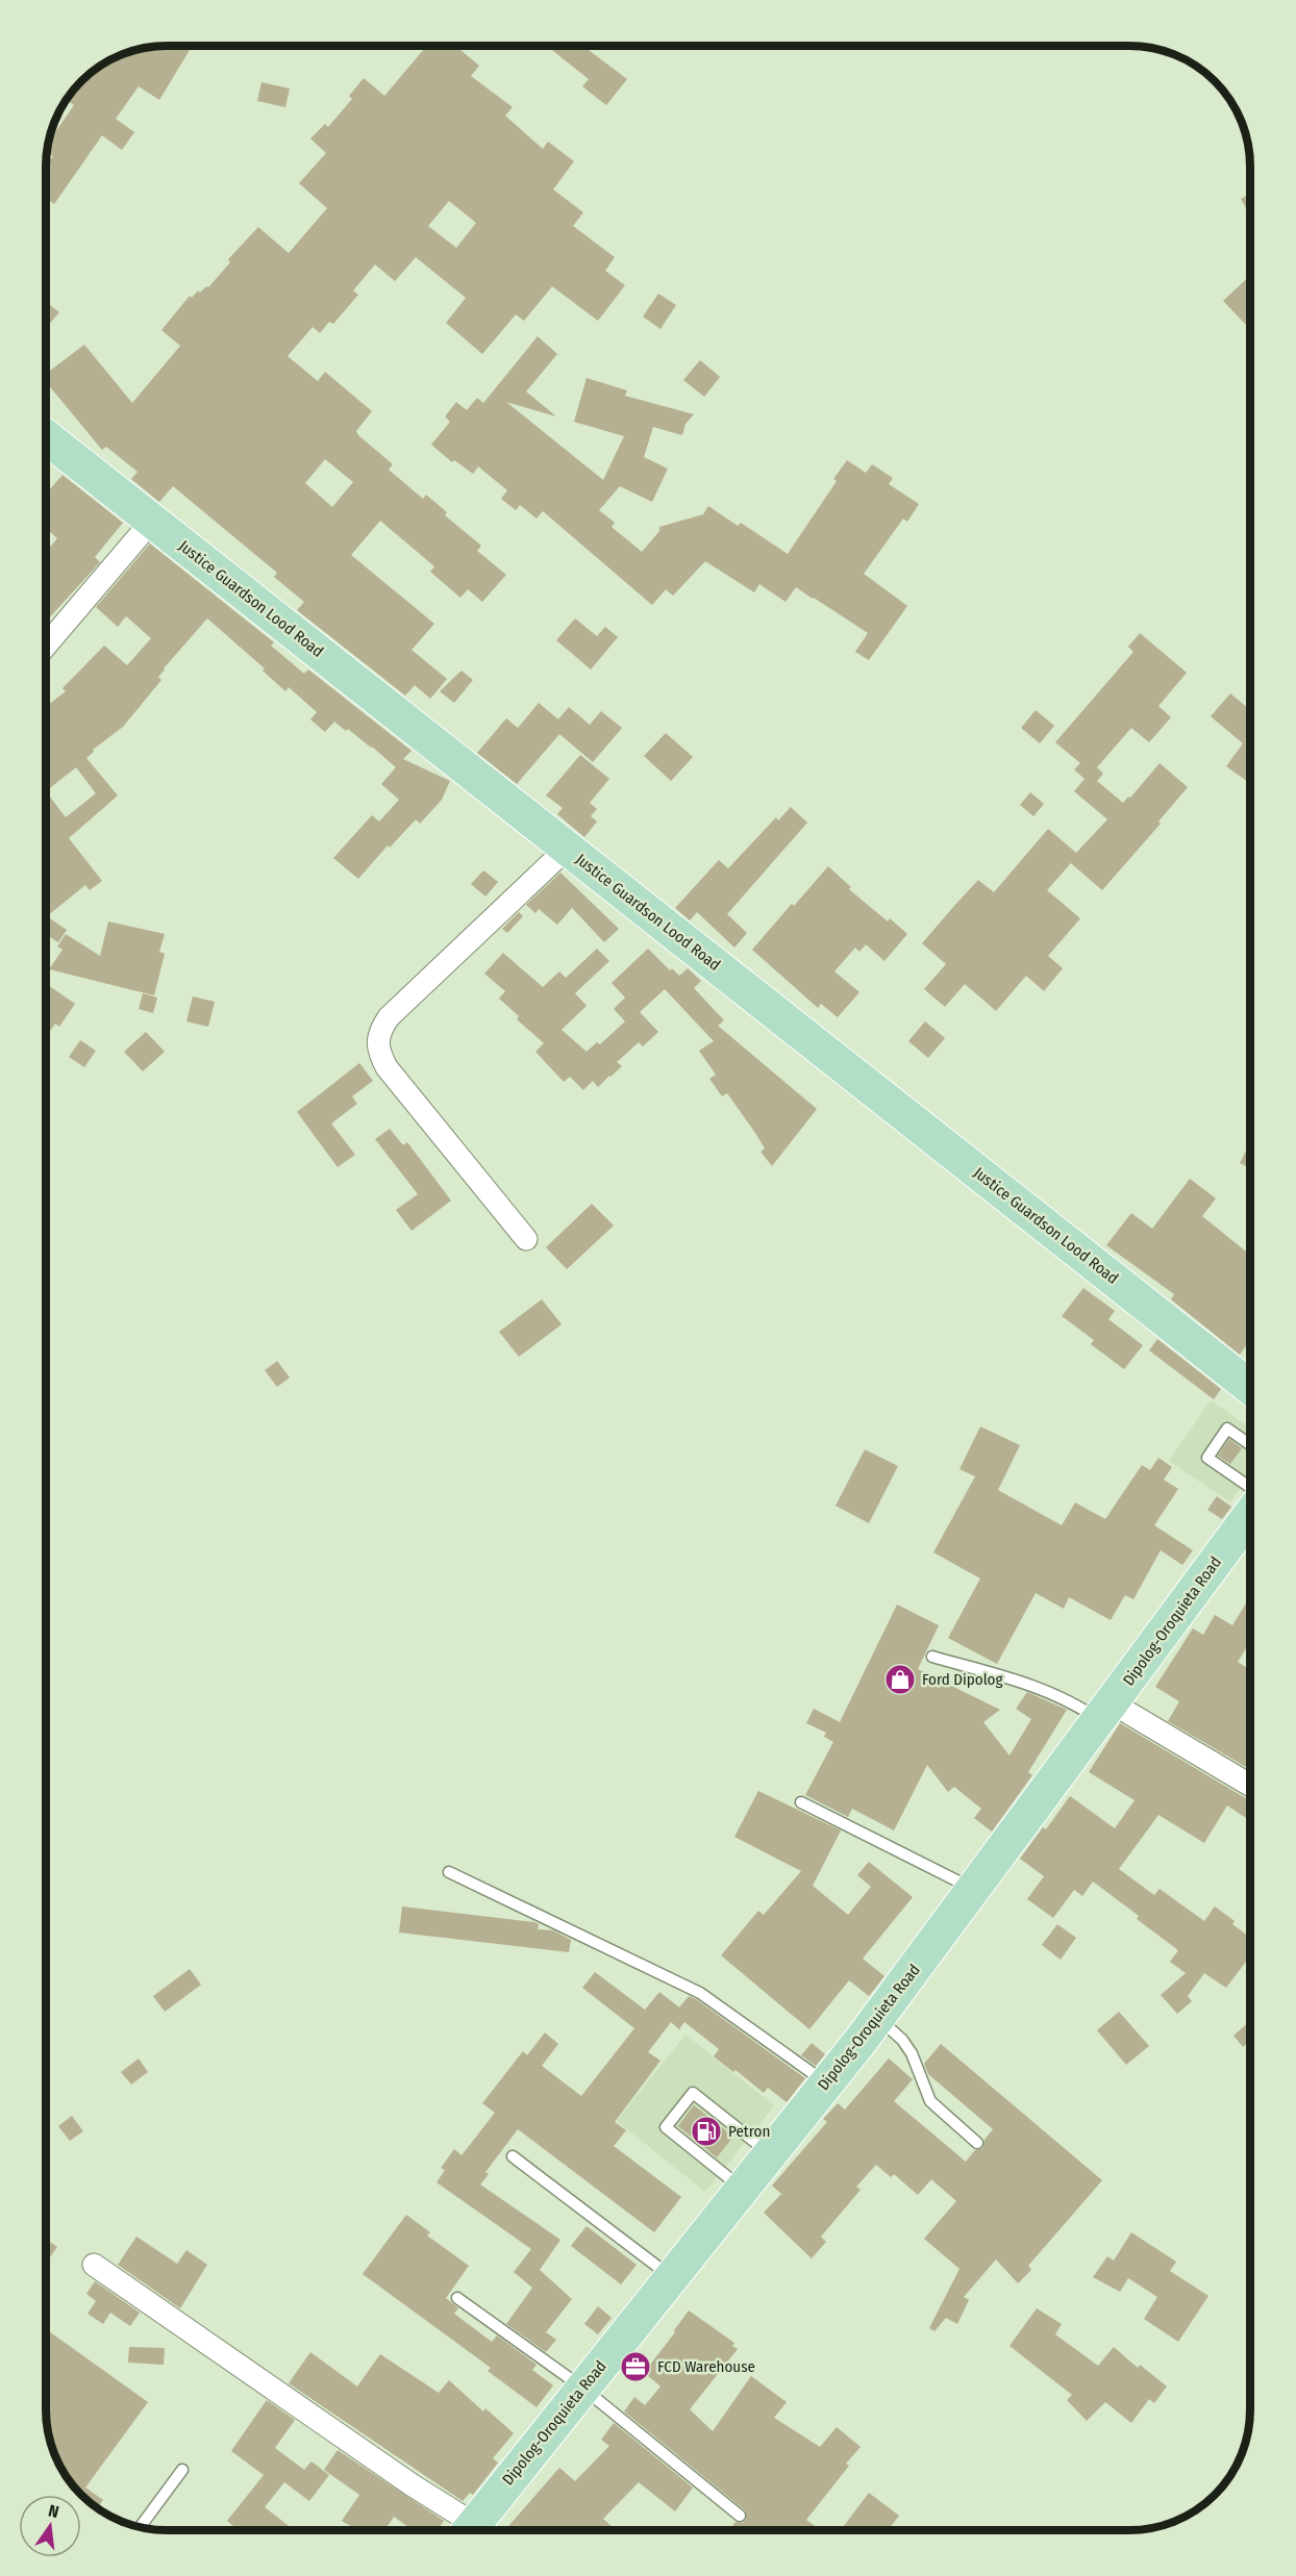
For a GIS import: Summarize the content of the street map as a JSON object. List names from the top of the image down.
{
  "streets": {
    "main road": ["Justice Guardson Lood Road", "Dipolog-Oroquieta Road"]
  },
  "places": {
    "shop": ["Ford Dipolog"],
    "fuel station": ["Petron"],
    "office": ["FCD Warehouse"]
  },
  "north": "top"
}
